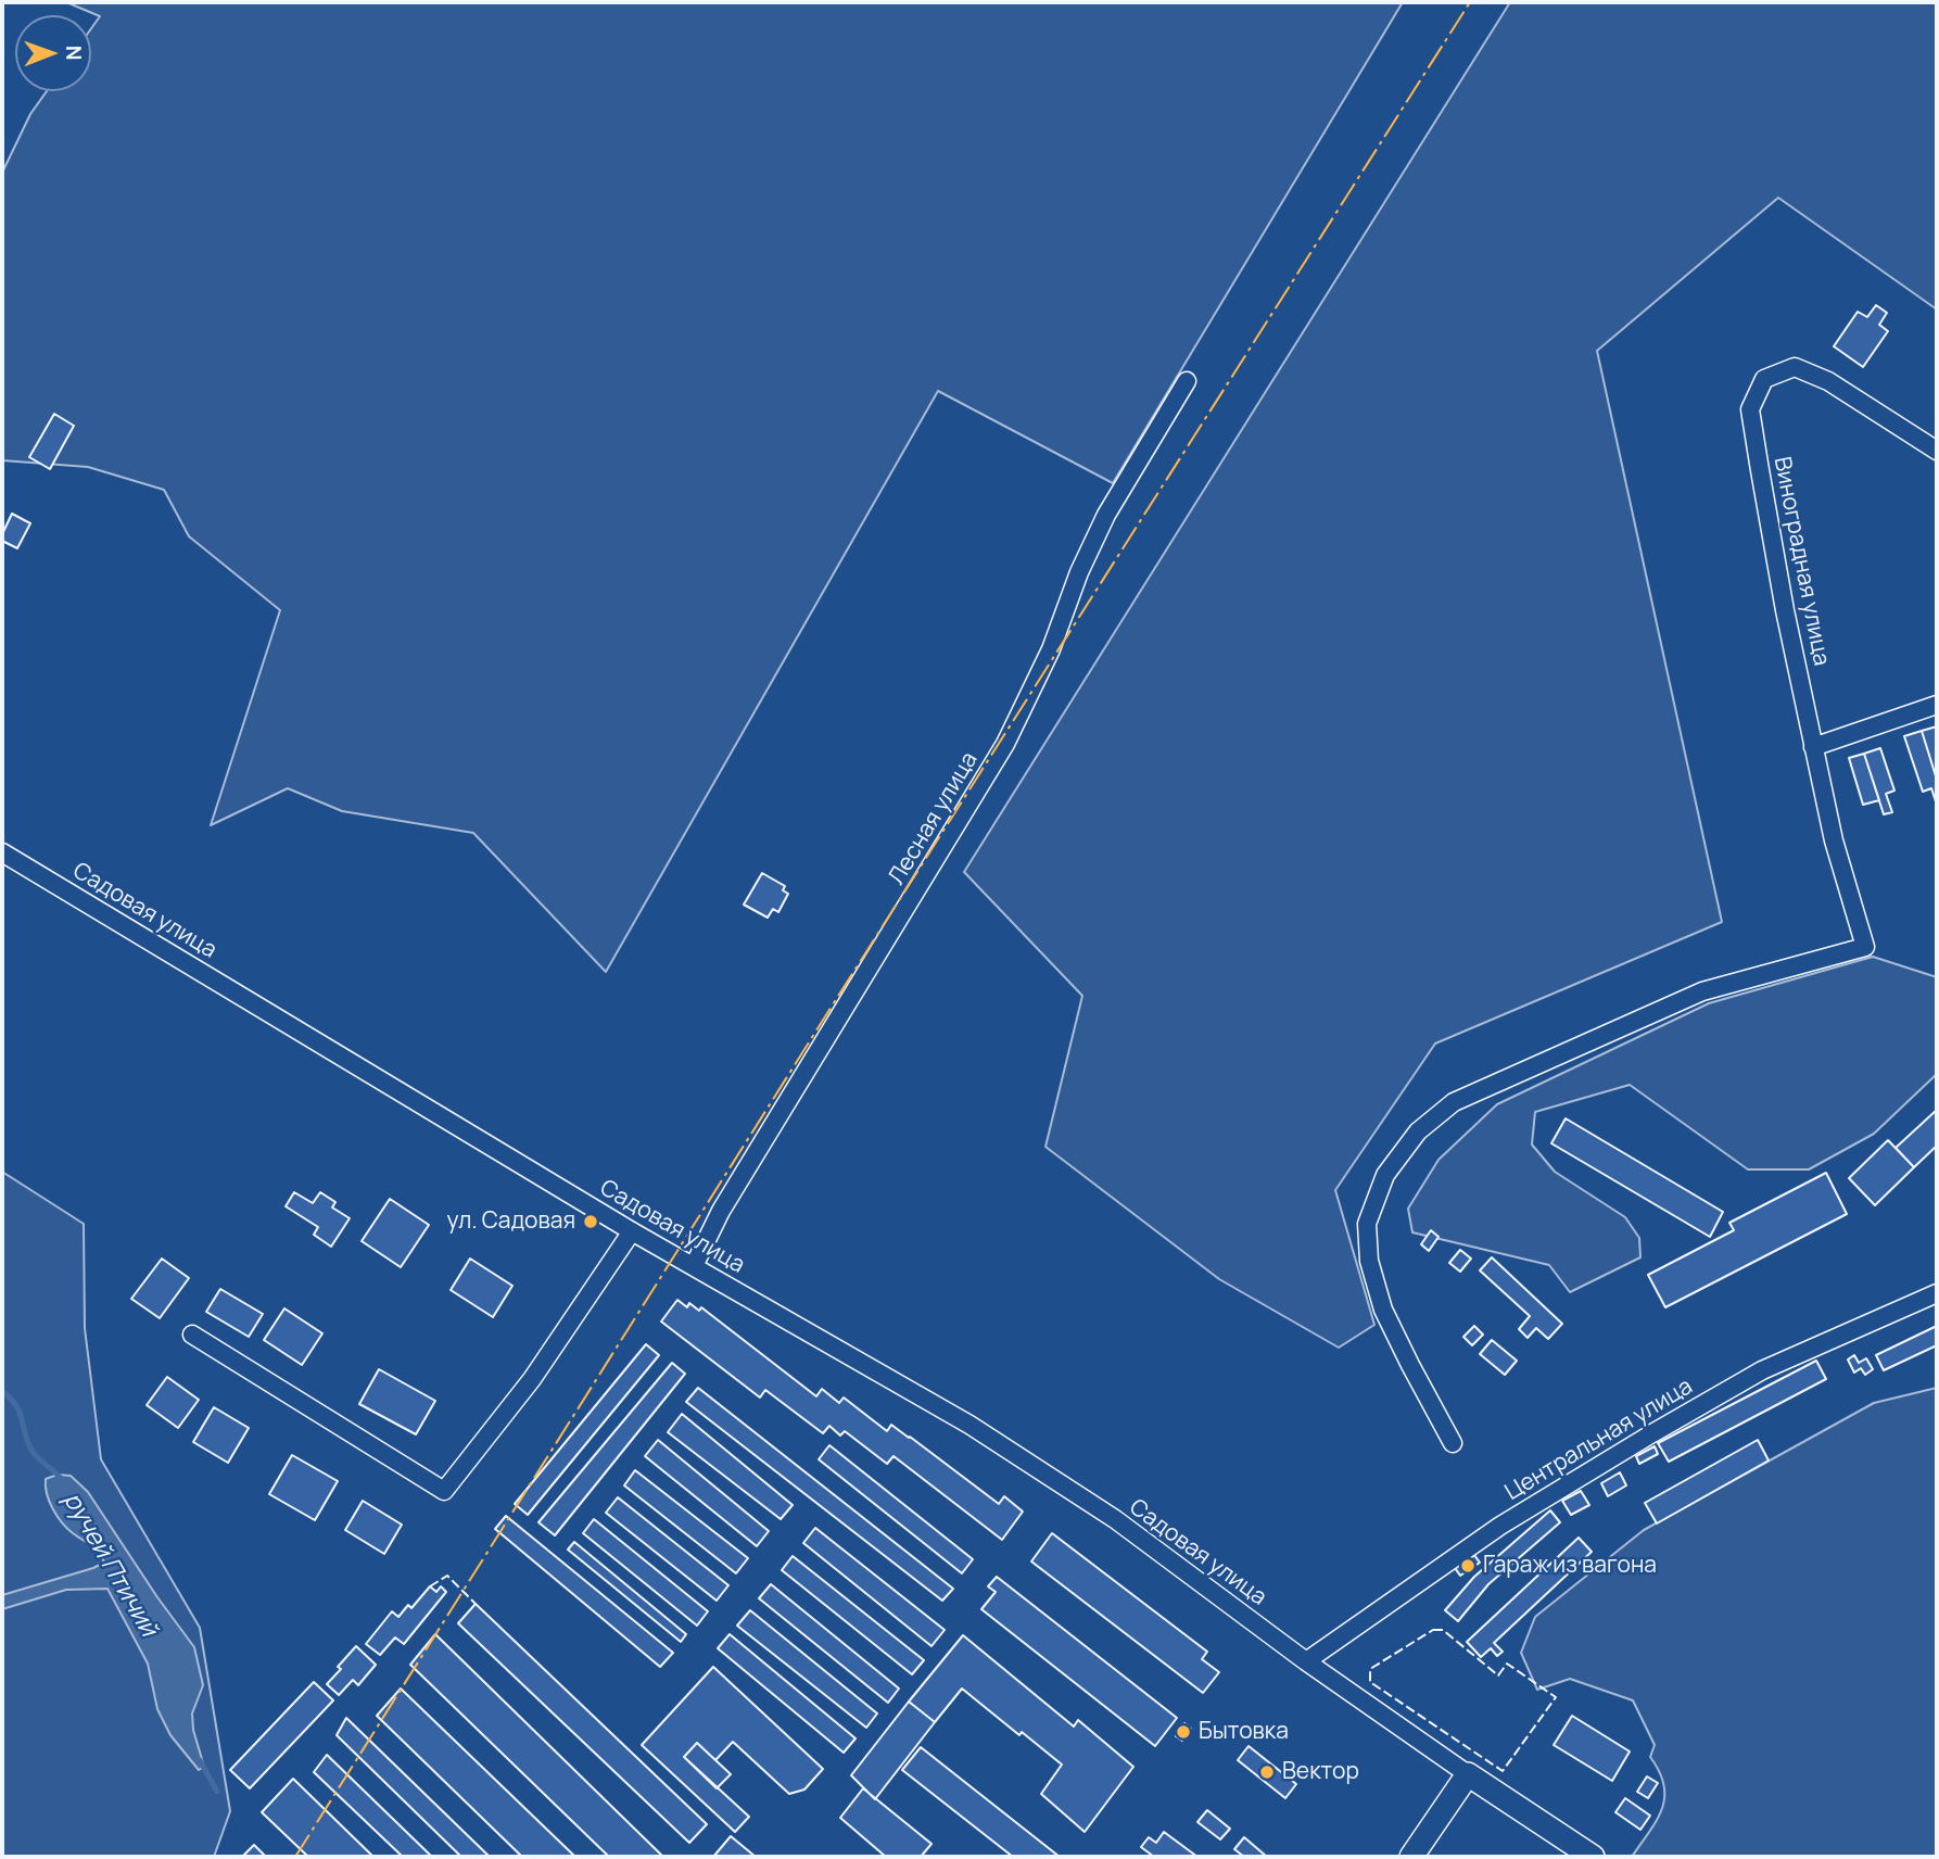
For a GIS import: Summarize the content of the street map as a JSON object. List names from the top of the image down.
{
  "streets": {
    "street": [
      "Виноградная улица",
      "Лесная улица",
      "Садовая улица",
      "Центральная улица"
    ]
  },
  "crossings": [
    ["Лесная улица", "Садовая улица"],
    ["Садовая улица", "Центральная улица"]
  ],
  "water": ["ручей Птичий"],
  "places": [
    "ул. Садовая",
    "Гараж из вагона",
    "Бытовка",
    "Вектор"
  ],
  "north": "right"
}
